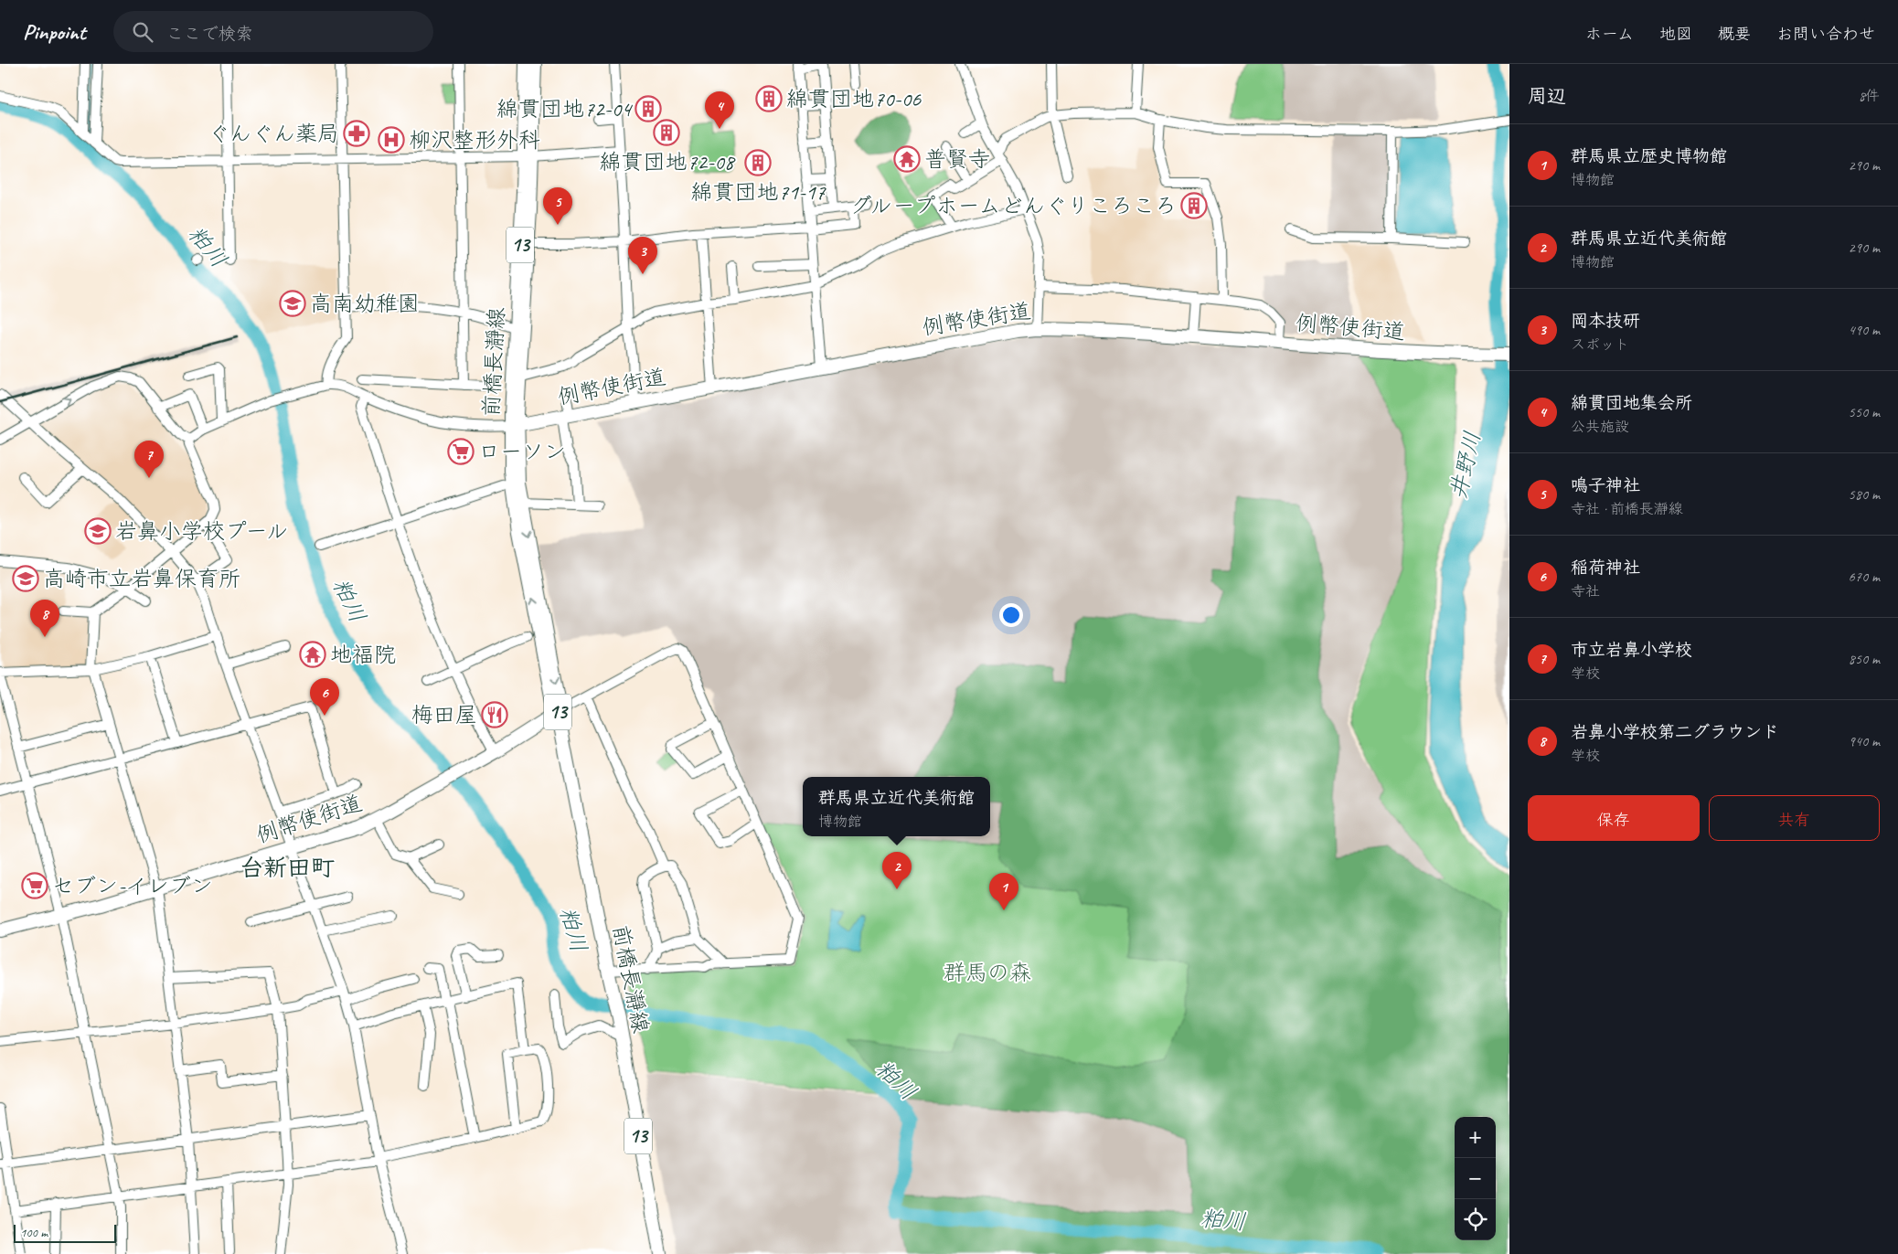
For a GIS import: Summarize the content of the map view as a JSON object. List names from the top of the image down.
{
  "streets": {
    "main road": ["13", "例幣使街道", "前橋長瀞線"]
  },
  "crossings": [
    ["例幣使街道", "前橋長瀞線"]
  ],
  "districts": ["台新田町"],
  "water": ["粕川", "井野川"],
  "parks": ["群馬の森"],
  "places": {
    "building": [
      "綿貫団地70-06",
      "綿貫団地72-04",
      "綿貫団地72-08",
      "綿貫団地71-17",
      "グループホームどんぐりころころ"
    ],
    "pharmacy": ["ぐんぐん薬局"],
    "hospital": ["柳沢整形外科"],
    "temple": ["普賢寺", "地福院"],
    "school or university": ["高南幼稚園", "岩鼻小学校プール", "高崎市立岩鼻保育所"],
    "supermarket": ["ローソン", "セブン-イレブン"],
    "restaurant": ["梅田屋"]
  },
  "scale_bar": "100 m",
  "page": {
    "header": "Pinpoint",
    "search": "ここで検索",
    "nav": [
      "ホーム",
      "地図",
      "概要",
      "お問い合わせ"
    ],
    "heading": ["周辺", "8件"],
    "pins": [
      "4",
      "5",
      "3",
      "7",
      "8",
      "6",
      "2",
      "1"
    ],
    "list": [
      {
        "mark": "1",
        "name": "群馬県立歴史博物館",
        "note": "博物館",
        "value": "290 m"
      },
      {
        "mark": "2",
        "name": "群馬県立近代美術館",
        "note": "博物館",
        "value": "290 m"
      },
      {
        "mark": "3",
        "name": "岡本技研",
        "note": "スポット",
        "value": "490 m"
      },
      {
        "mark": "4",
        "name": "綿貫団地集会所",
        "note": "公共施設",
        "value": "550 m"
      },
      {
        "mark": "5",
        "name": "鳴子神社",
        "note": "寺社 · 前橋長瀞線",
        "value": "580 m"
      },
      {
        "mark": "6",
        "name": "稲荷神社",
        "note": "寺社",
        "value": "670 m"
      },
      {
        "mark": "7",
        "name": "市立岩鼻小学校",
        "note": "学校",
        "value": "850 m"
      },
      {
        "mark": "8",
        "name": "岩鼻小学校第二グラウンド",
        "note": "学校",
        "value": "940 m"
      }
    ],
    "popup": ["群馬県立近代美術館", "博物館"],
    "buttons": ["保存", "共有"],
    "map_buttons": ["+", "−"],
    "scale": "100 m"
  }
}
